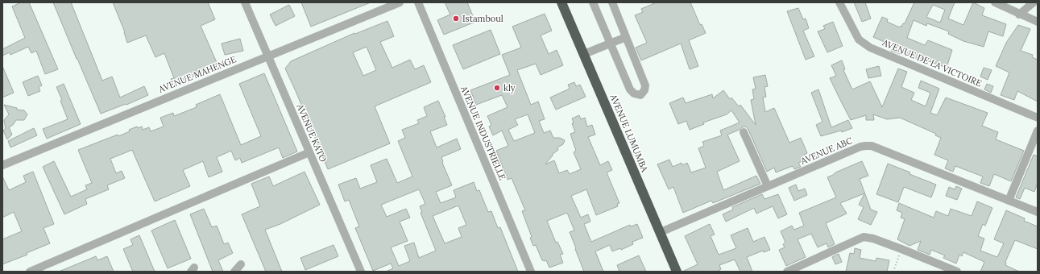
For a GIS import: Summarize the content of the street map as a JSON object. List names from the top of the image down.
{
  "streets": {
    "highway": ["AVENUE LUMUMBA"],
    "street": [
      "AVENUE DE LA VICTOIRE",
      "AVENUE MAHENGE",
      "AVENUE KATO",
      "AVENUE INDUSTRIELLE",
      "AVENUE ABC"
    ]
  },
  "crossings": [
    ["AVENUE MAHENGE", "AVENUE KATO"],
    ["AVENUE LUMUMBA", "AVENUE ABC"]
  ],
  "places": ["Istamboul", "kly"]
}
